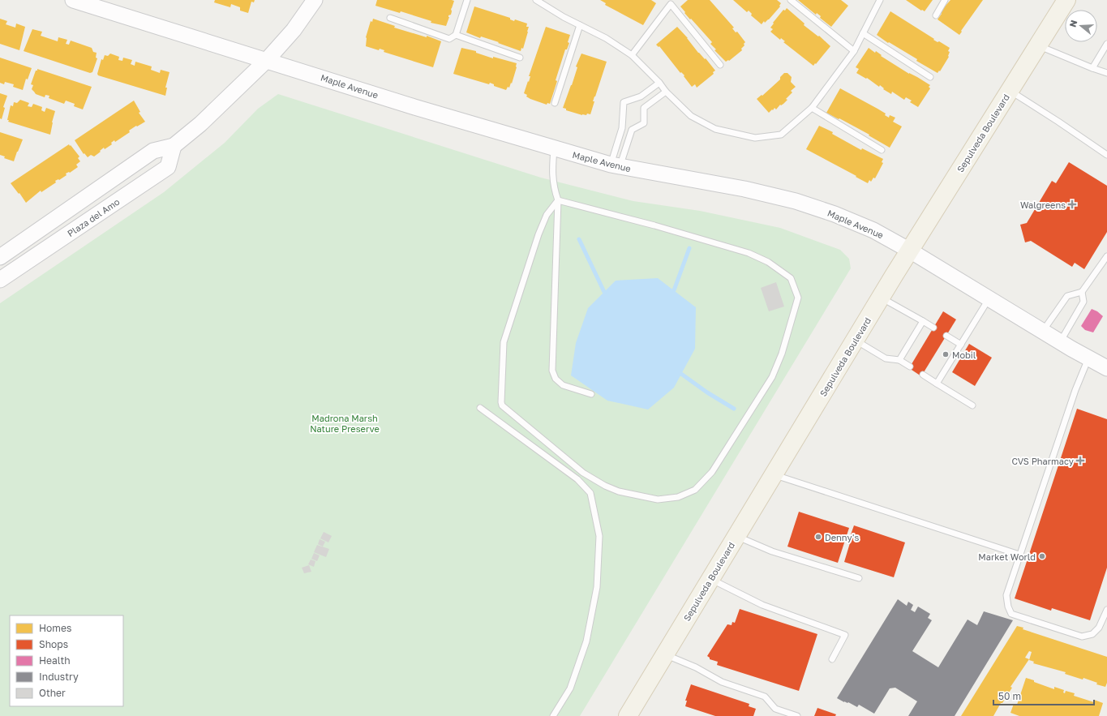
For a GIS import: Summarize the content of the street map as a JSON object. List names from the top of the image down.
{
  "streets": {
    "main road": ["Sepulveda Boulevard"],
    "street": ["Maple Avenue", "Plaza del Amo"]
  },
  "crossings": [
    ["Maple Avenue", "Sepulveda Boulevard"]
  ],
  "parks": ["Madrona Marsh Nature Preserve"],
  "places": {
    "health": ["Walgreens", "CVS Pharmacy"],
    "other": ["Mobil", "Denny's", "Market World"]
  },
  "legend": [
    "Homes",
    "Shops",
    "Health",
    "Industry",
    "Other"
  ],
  "scale_bar": "50 m",
  "north": "left"
}
